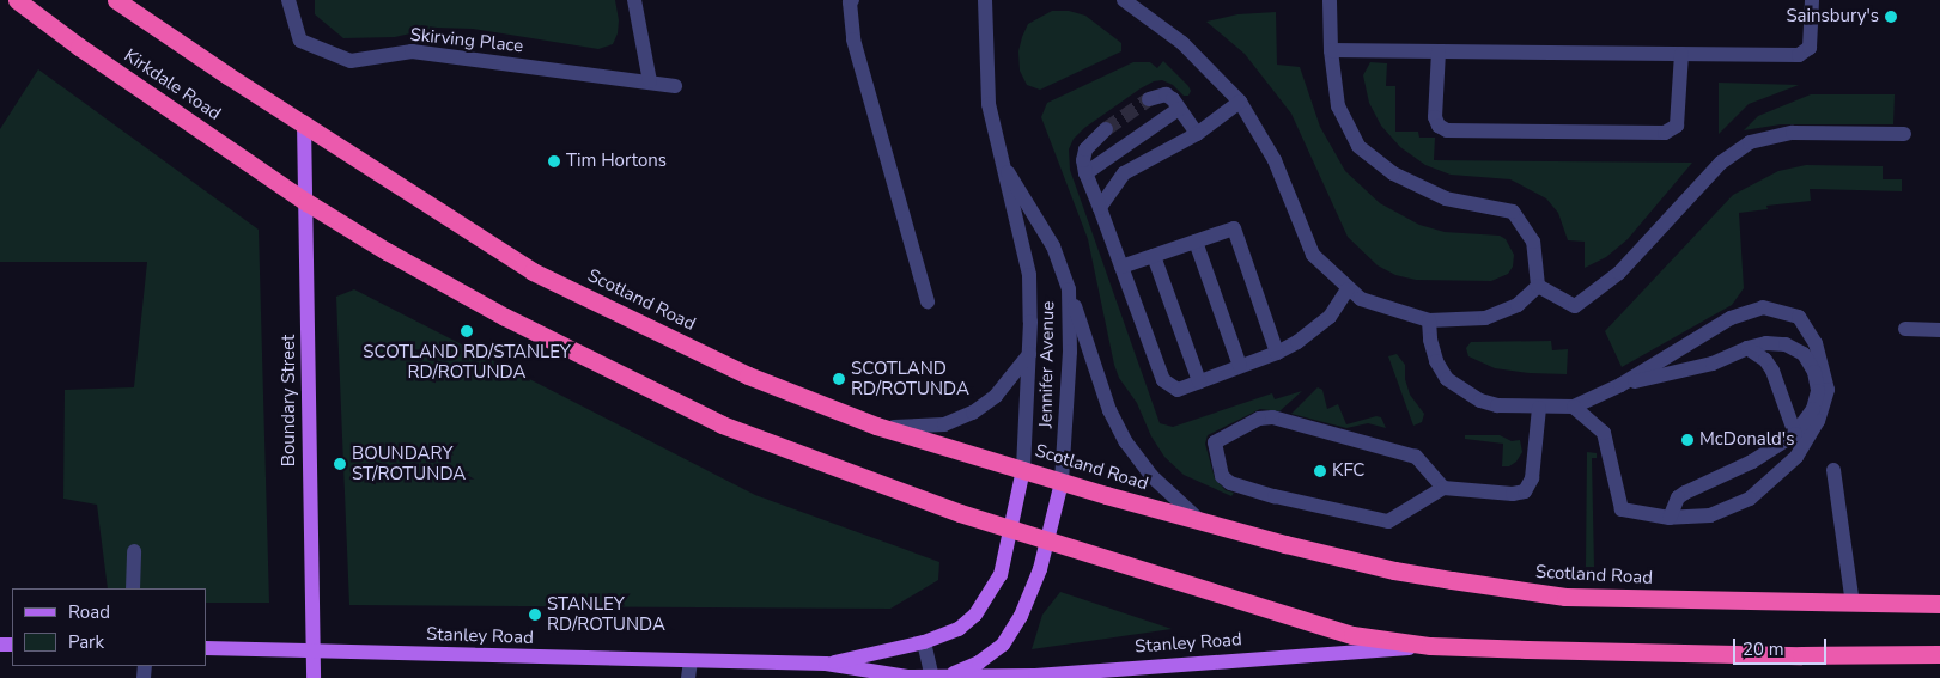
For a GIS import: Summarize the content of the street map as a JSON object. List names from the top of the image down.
{
  "streets": {
    "highway": ["Kirkdale Road", "Scotland Road"],
    "main road": ["Boundary Street", "Stanley Road"],
    "street": ["Skirving Place", "Jennifer Avenue"]
  },
  "crossings": [
    ["Kirkdale Road", "Boundary Street"],
    ["Scotland Road", "Jennifer Avenue"],
    ["Scotland Road", "Boundary Street"],
    ["Scotland Road", "Stanley Road"],
    ["Jennifer Avenue", "Stanley Road"],
    ["Boundary Street", "Stanley Road"]
  ],
  "places": [
    "Sainsbury's",
    "Tim Hortons",
    "SCOTLAND RD/STANLEY RD/ROTUNDA",
    "SCOTLAND RD/ROTUNDA",
    "McDonald's",
    "BOUNDARY ST/ROTUNDA",
    "KFC",
    "STANLEY RD/ROTUNDA"
  ],
  "legend": ["Road", "Park"],
  "scale_bar": "20 m"
}
